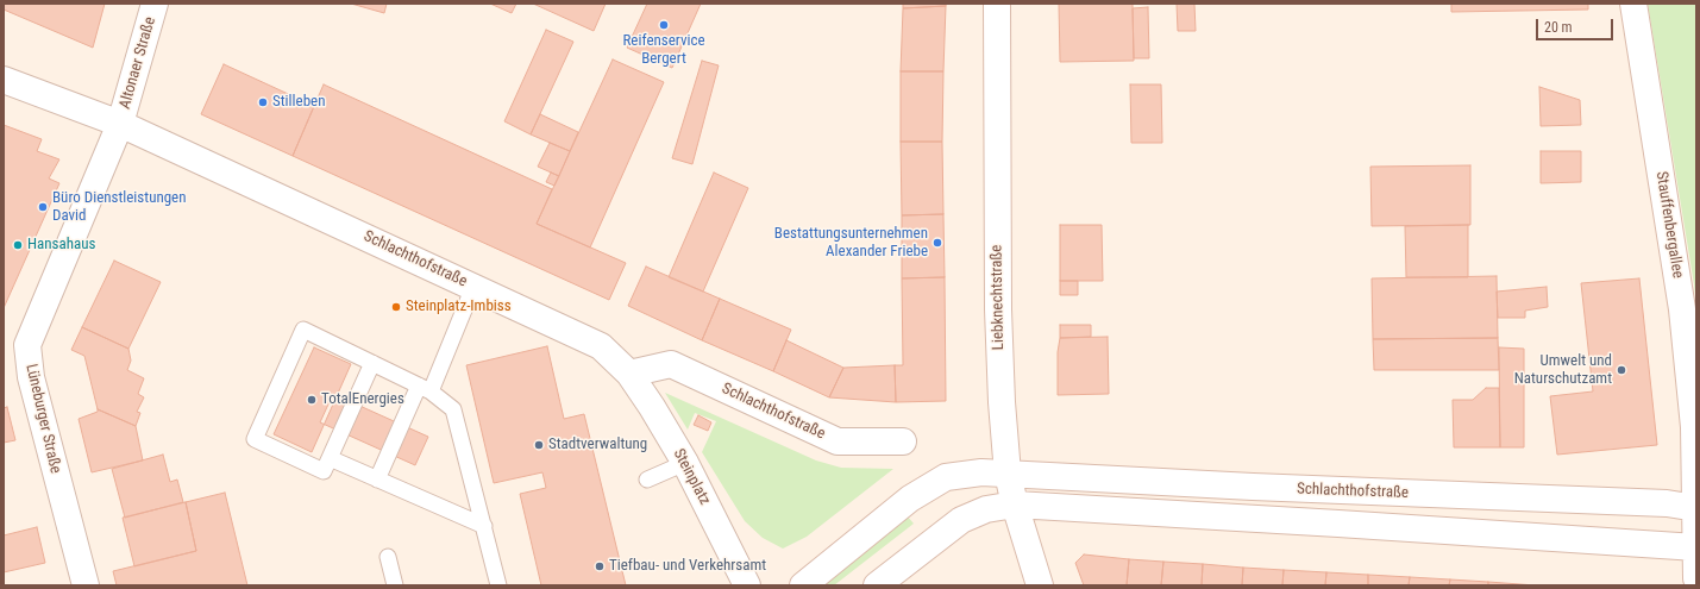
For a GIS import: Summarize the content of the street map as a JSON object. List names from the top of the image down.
{
  "streets": {
    "street": [
      "Altonaer Straße",
      "Stauffenbergallee",
      "Schlachthofstraße",
      "Liebknechtstraße",
      "Lüneburger Straße",
      "Steinplatz"
    ]
  },
  "crossings": [
    ["Altonaer Straße", "Schlachthofstraße"],
    ["Altonaer Straße", "Lüneburger Straße"],
    ["Stauffenbergallee", "Schlachthofstraße"],
    ["Schlachthofstraße", "Liebknechtstraße"],
    ["Schlachthofstraße", "Lüneburger Straße"],
    ["Schlachthofstraße", "Steinplatz"]
  ],
  "places": [
    "Reifenservice Bergert",
    "Stilleben",
    "Büro Dienstleistungen David",
    "Bestattungsunternehmen Alexander Friebe",
    "Hansahaus",
    "Steinplatz-Imbiss",
    "Umwelt und Naturschutzamt",
    "TotalEnergies",
    "Stadtverwaltung",
    "Tiefbau- und Verkehrsamt"
  ],
  "scale_bar": "20 m"
}
